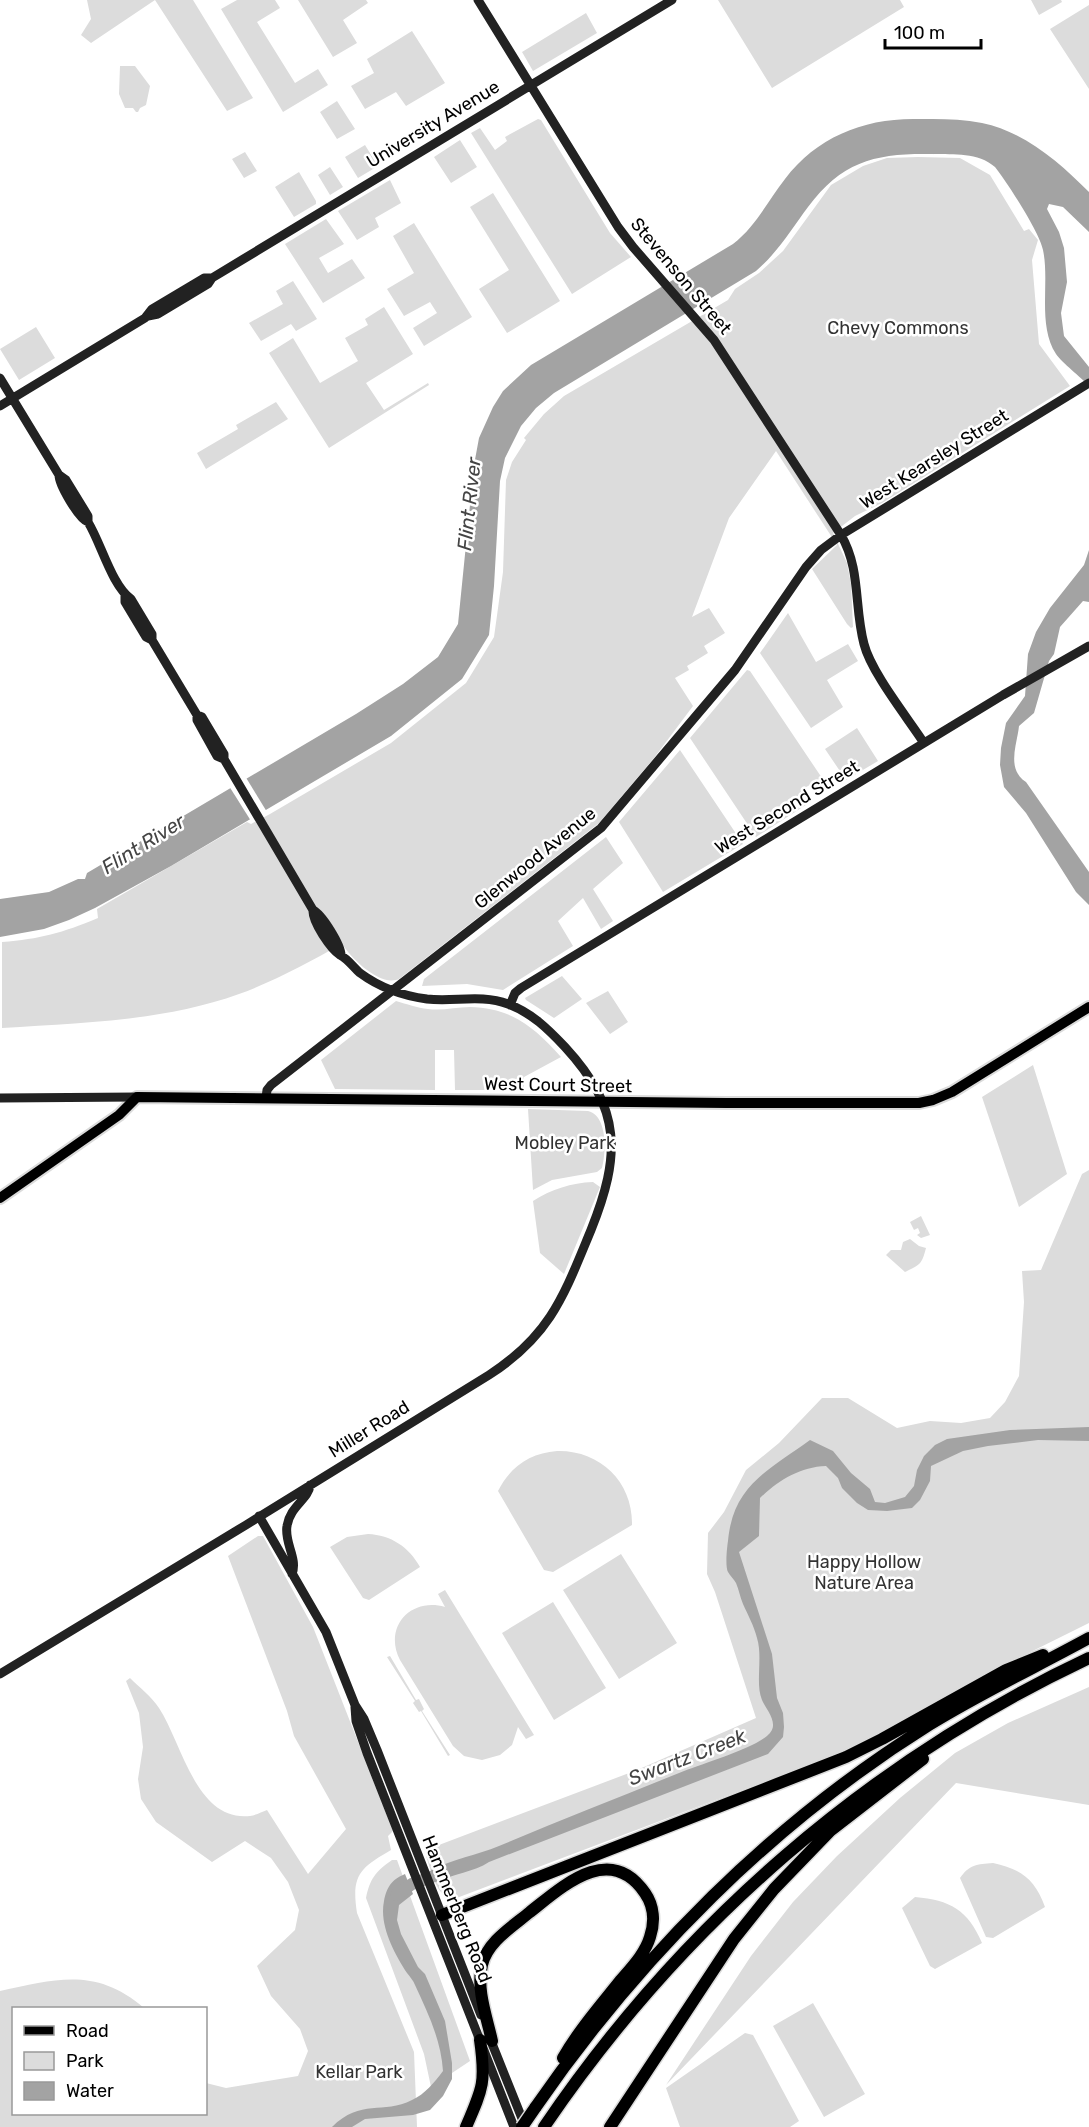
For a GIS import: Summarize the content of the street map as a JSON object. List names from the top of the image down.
{
  "streets": {
    "main road": ["West Court Street"],
    "street": [
      "University Avenue",
      "Stevenson Street",
      "West Kearsley Street",
      "West Second Street",
      "Glenwood Avenue",
      "Miller Road",
      "Hammerberg Road"
    ]
  },
  "crossings": [
    ["University Avenue", "Stevenson Street"],
    ["University Avenue", "Miller Road"],
    ["Stevenson Street", "West Kearsley Street"],
    ["Stevenson Street", "West Second Street"],
    ["West Kearsley Street", "Glenwood Avenue"],
    ["West Second Street", "Miller Road"],
    ["Glenwood Avenue", "West Court Street"],
    ["Glenwood Avenue", "Miller Road"],
    ["West Court Street", "Miller Road"],
    ["Miller Road", "Hammerberg Road"]
  ],
  "water": ["Flint River", "Swartz Creek"],
  "parks": [
    "Chevy Commons",
    "Mobley Park",
    "Happy Hollow Nature Area",
    "Kellar Park"
  ],
  "legend": ["Road", "Park", "Water"],
  "scale_bar": "100 m"
}
